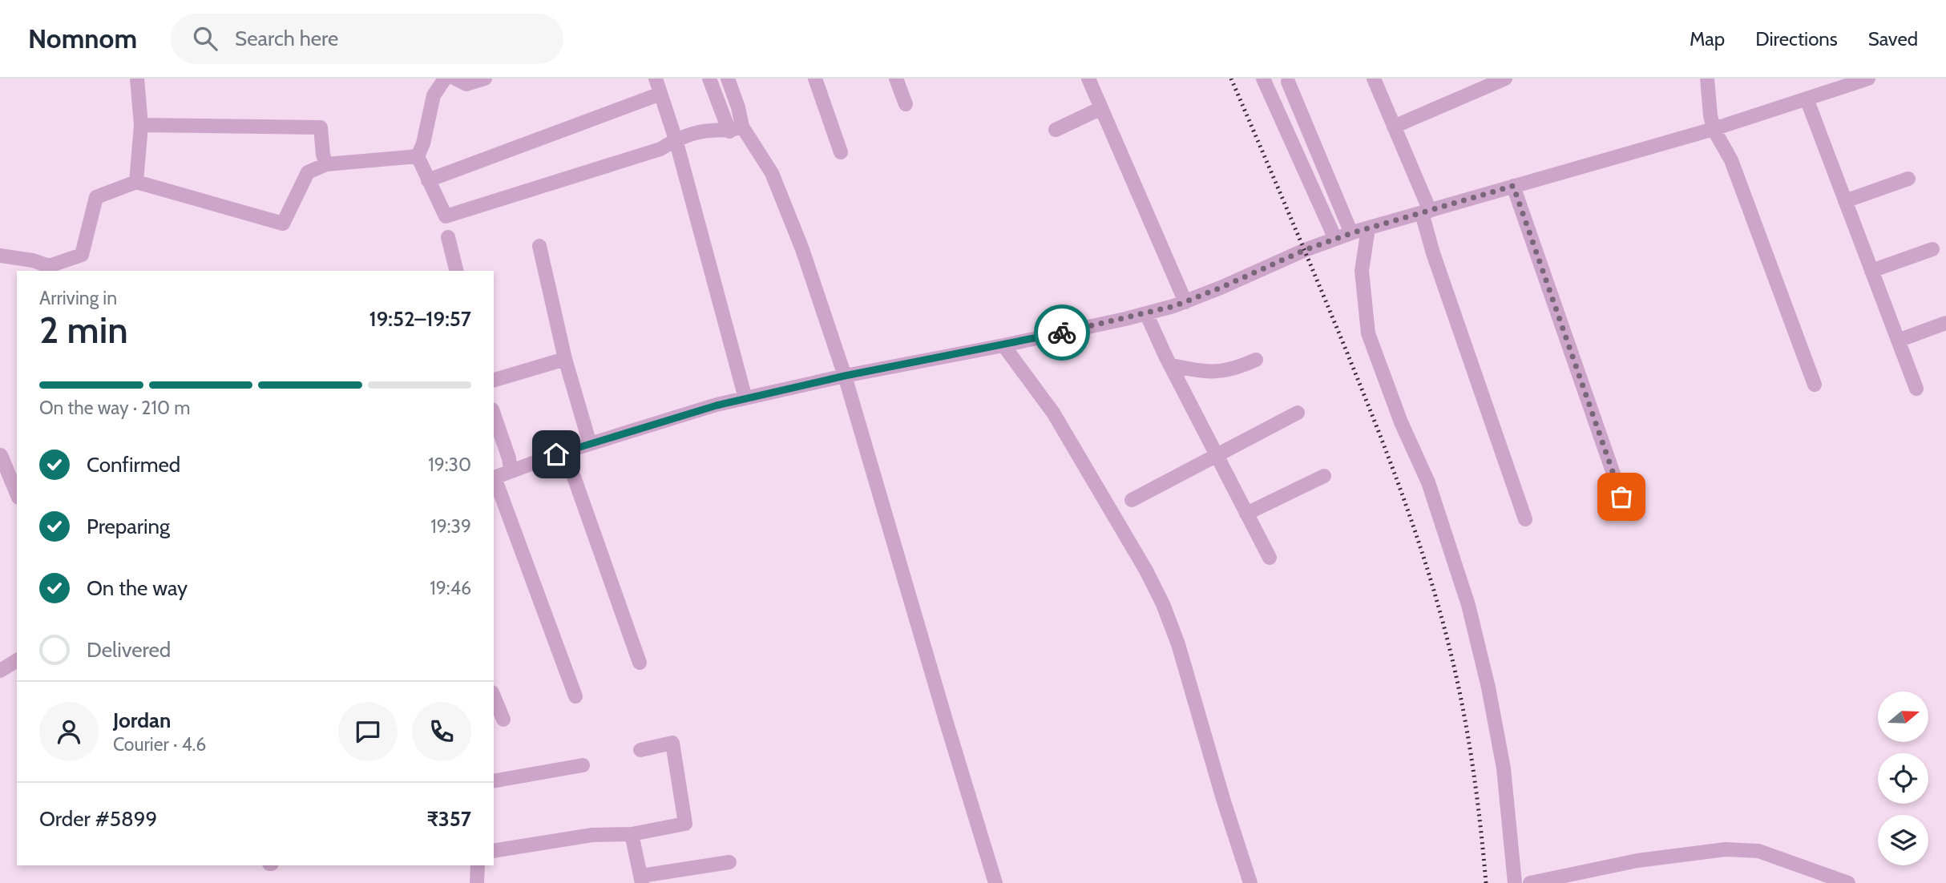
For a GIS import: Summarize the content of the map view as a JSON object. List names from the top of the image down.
{
  "north": "right",
  "page": {
    "header": "Nomnom",
    "search": "Search here",
    "nav": ["Map", "Directions", "Saved"],
    "heading": ["2 min", "Arriving in", "19:52–19:57"],
    "panel": [
      "Jordan",
      "Courier · 4.6",
      "Order #5899",
      "₹357"
    ],
    "bar": "On the way · 210 m",
    "list": [
      ["Confirmed", "19:30"],
      ["Preparing", "19:39"],
      ["On the way", "19:46"],
      "Delivered"
    ]
  }
}
